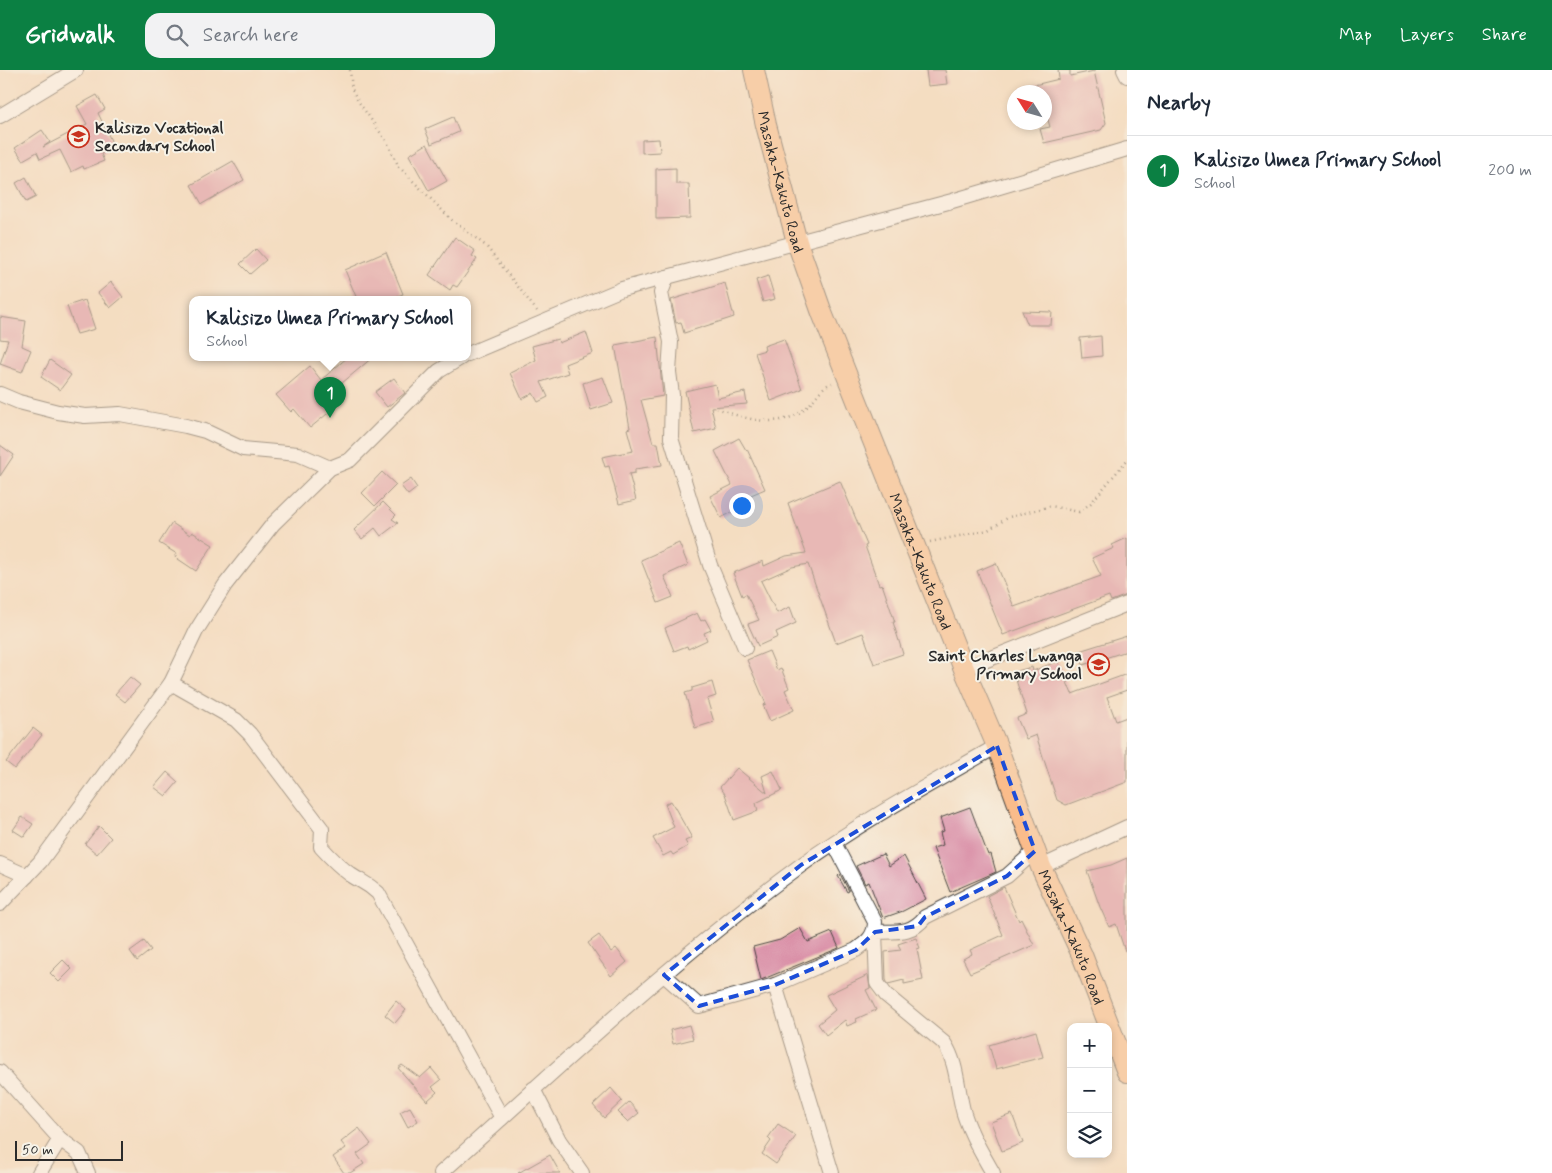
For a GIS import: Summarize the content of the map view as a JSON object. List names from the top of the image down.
{
  "streets": {
    "highway": ["Masaka-Kakuto Road"]
  },
  "places": {
    "school or university": ["Kalisizo Vocational Secondary School", "Saint Charles Lwanga Primary School"]
  },
  "scale_bar": "50 m",
  "north": "top left",
  "page": {
    "header": "Gridwalk",
    "search": "Search here",
    "nav": ["Map", "Layers", "Share"],
    "heading": "Nearby",
    "list": [
      {
        "mark": "1",
        "name": "Kalisizo Umea Primary School",
        "note": "School",
        "value": "200 m"
      }
    ],
    "popup": ["Kalisizo Umea Primary School", "School"],
    "pins": "1",
    "map_buttons": ["+", "−"],
    "scale": "50 m"
  }
}
